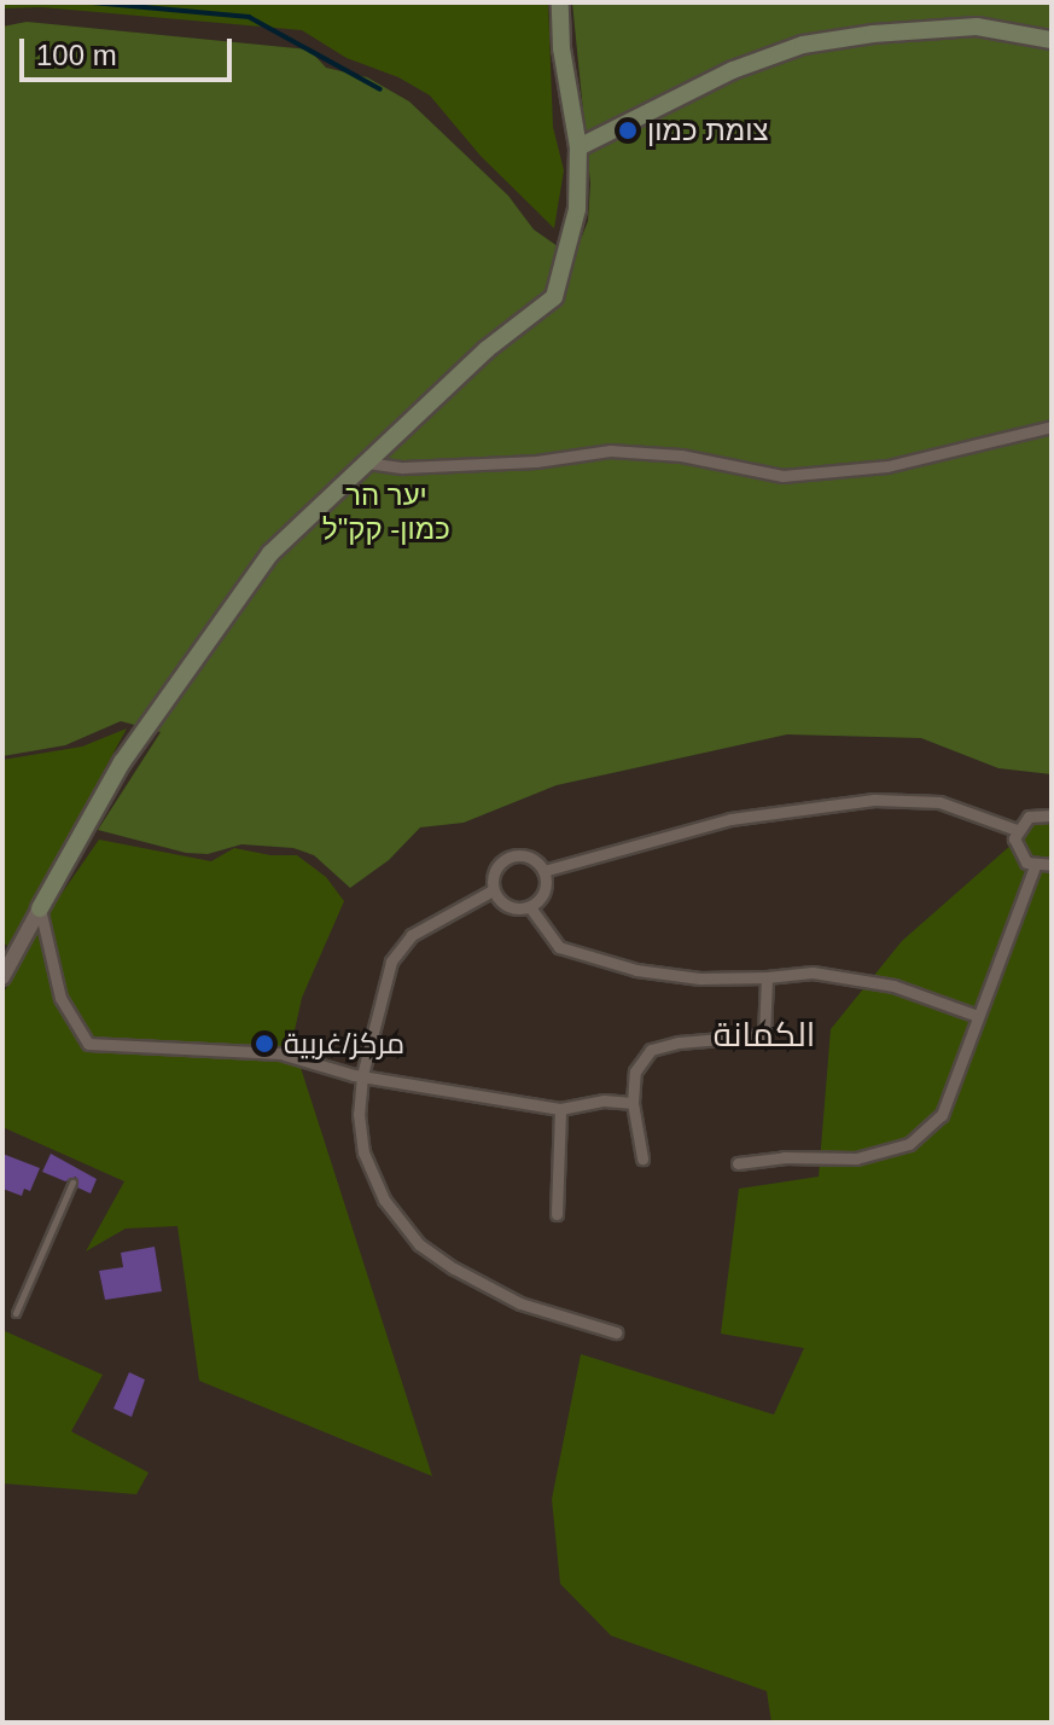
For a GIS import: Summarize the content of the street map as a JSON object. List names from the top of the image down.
{
  "districts": ["الكمانة"],
  "parks": ["יער הר כמון- קק\"ל"],
  "places": ["צומת כמון", "مركز/غربية"],
  "scale_bar": "100 m"
}
